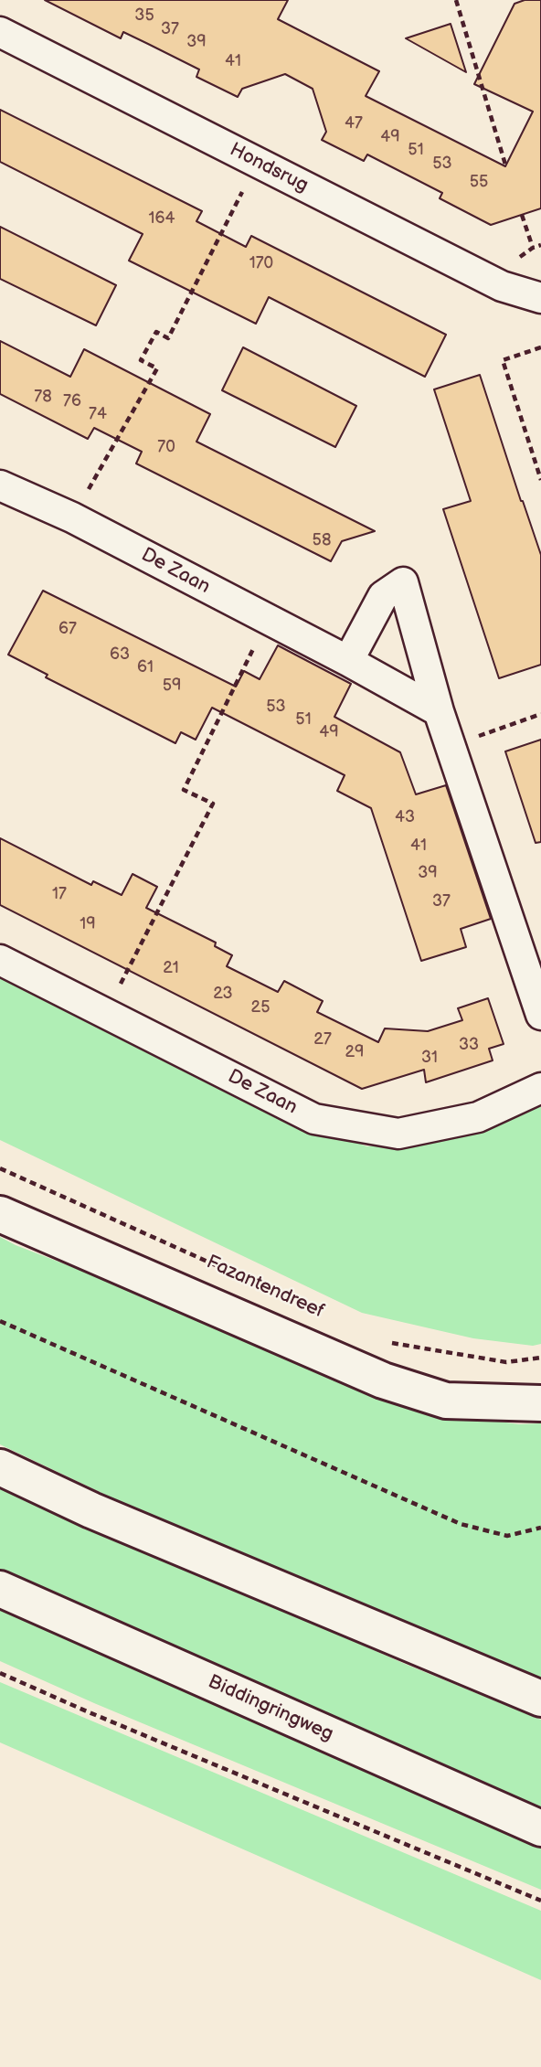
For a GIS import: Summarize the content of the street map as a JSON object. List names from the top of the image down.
{
  "streets": {
    "main road": ["Fazantendreef", "Biddingringweg"],
    "street": ["Hondsrug", "De Zaan"]
  },
  "house_numbers": [
    "35",
    "37",
    "39",
    "41",
    "47",
    "49",
    "51",
    "53",
    "55",
    "164",
    "170",
    "78",
    "76",
    "74",
    "70",
    "58",
    "67",
    "63",
    "61",
    "59",
    "53",
    "51",
    "49",
    "43",
    "41",
    "39",
    "17",
    "37",
    "19",
    "21",
    "23",
    "25",
    "27",
    "33",
    "29",
    "31"
  ]
}
